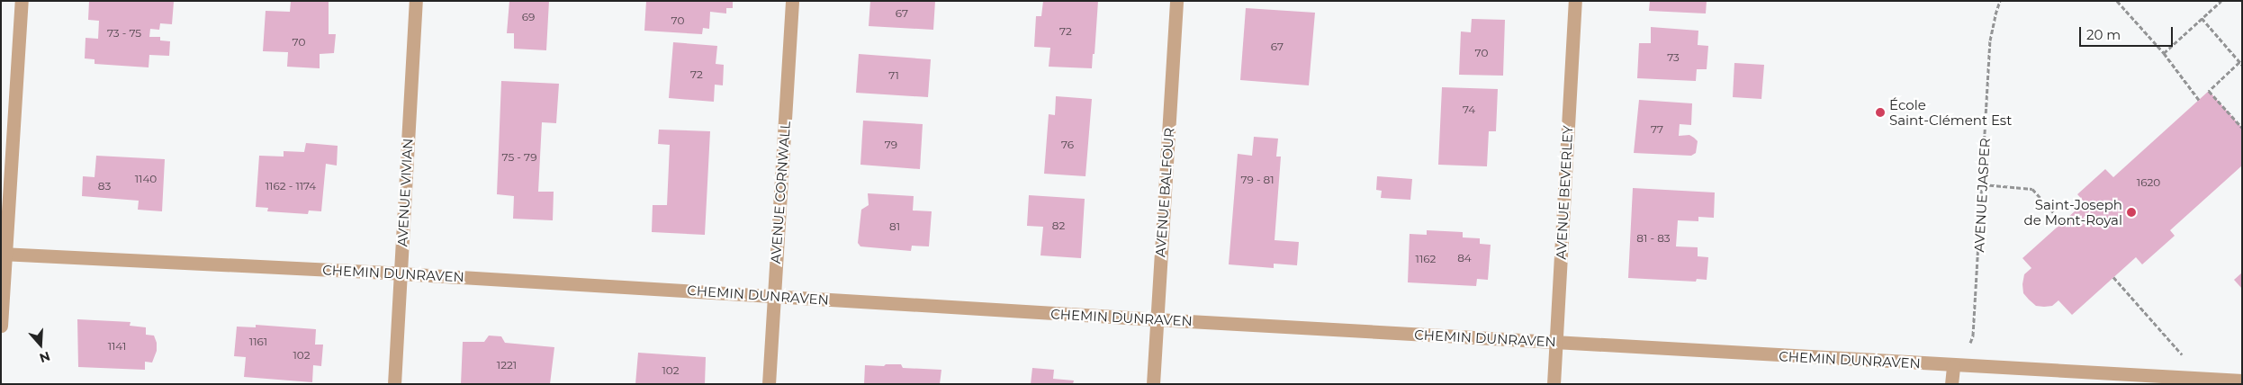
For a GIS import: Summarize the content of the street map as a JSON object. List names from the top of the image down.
{
  "streets": {
    "street": [
      "AVENUE VIVIAN",
      "AVENUE CORNWALL",
      "AVENUE BALFOUR",
      "AVENUE BEVERLEY",
      "CHEMIN DUNRAVEN"
    ],
    "path": ["AVENUE JASPER"]
  },
  "crossings": [
    ["AVENUE VIVIAN", "CHEMIN DUNRAVEN"],
    ["AVENUE CORNWALL", "CHEMIN DUNRAVEN"],
    ["AVENUE BALFOUR", "CHEMIN DUNRAVEN"],
    ["AVENUE BEVERLEY", "CHEMIN DUNRAVEN"],
    ["AVENUE JASPER", "CHEMIN DUNRAVEN"]
  ],
  "places": ["École Saint-Clément Est", "Saint-Joseph de Mont-Royal"],
  "house_numbers": [
    "67",
    "69",
    "70",
    "72",
    "73 - 75",
    "70",
    "67",
    "70",
    "73",
    "72",
    "71",
    "74",
    "77",
    "79",
    "76",
    "75 - 79",
    "1140",
    "79 - 81",
    "1620",
    "83",
    "1162 - 1174",
    "82",
    "81",
    "81 - 83",
    "84",
    "1162",
    "1161",
    "1141",
    "102",
    "1221",
    "102"
  ],
  "scale_bar": "20 m",
  "north": "bottom"
}
